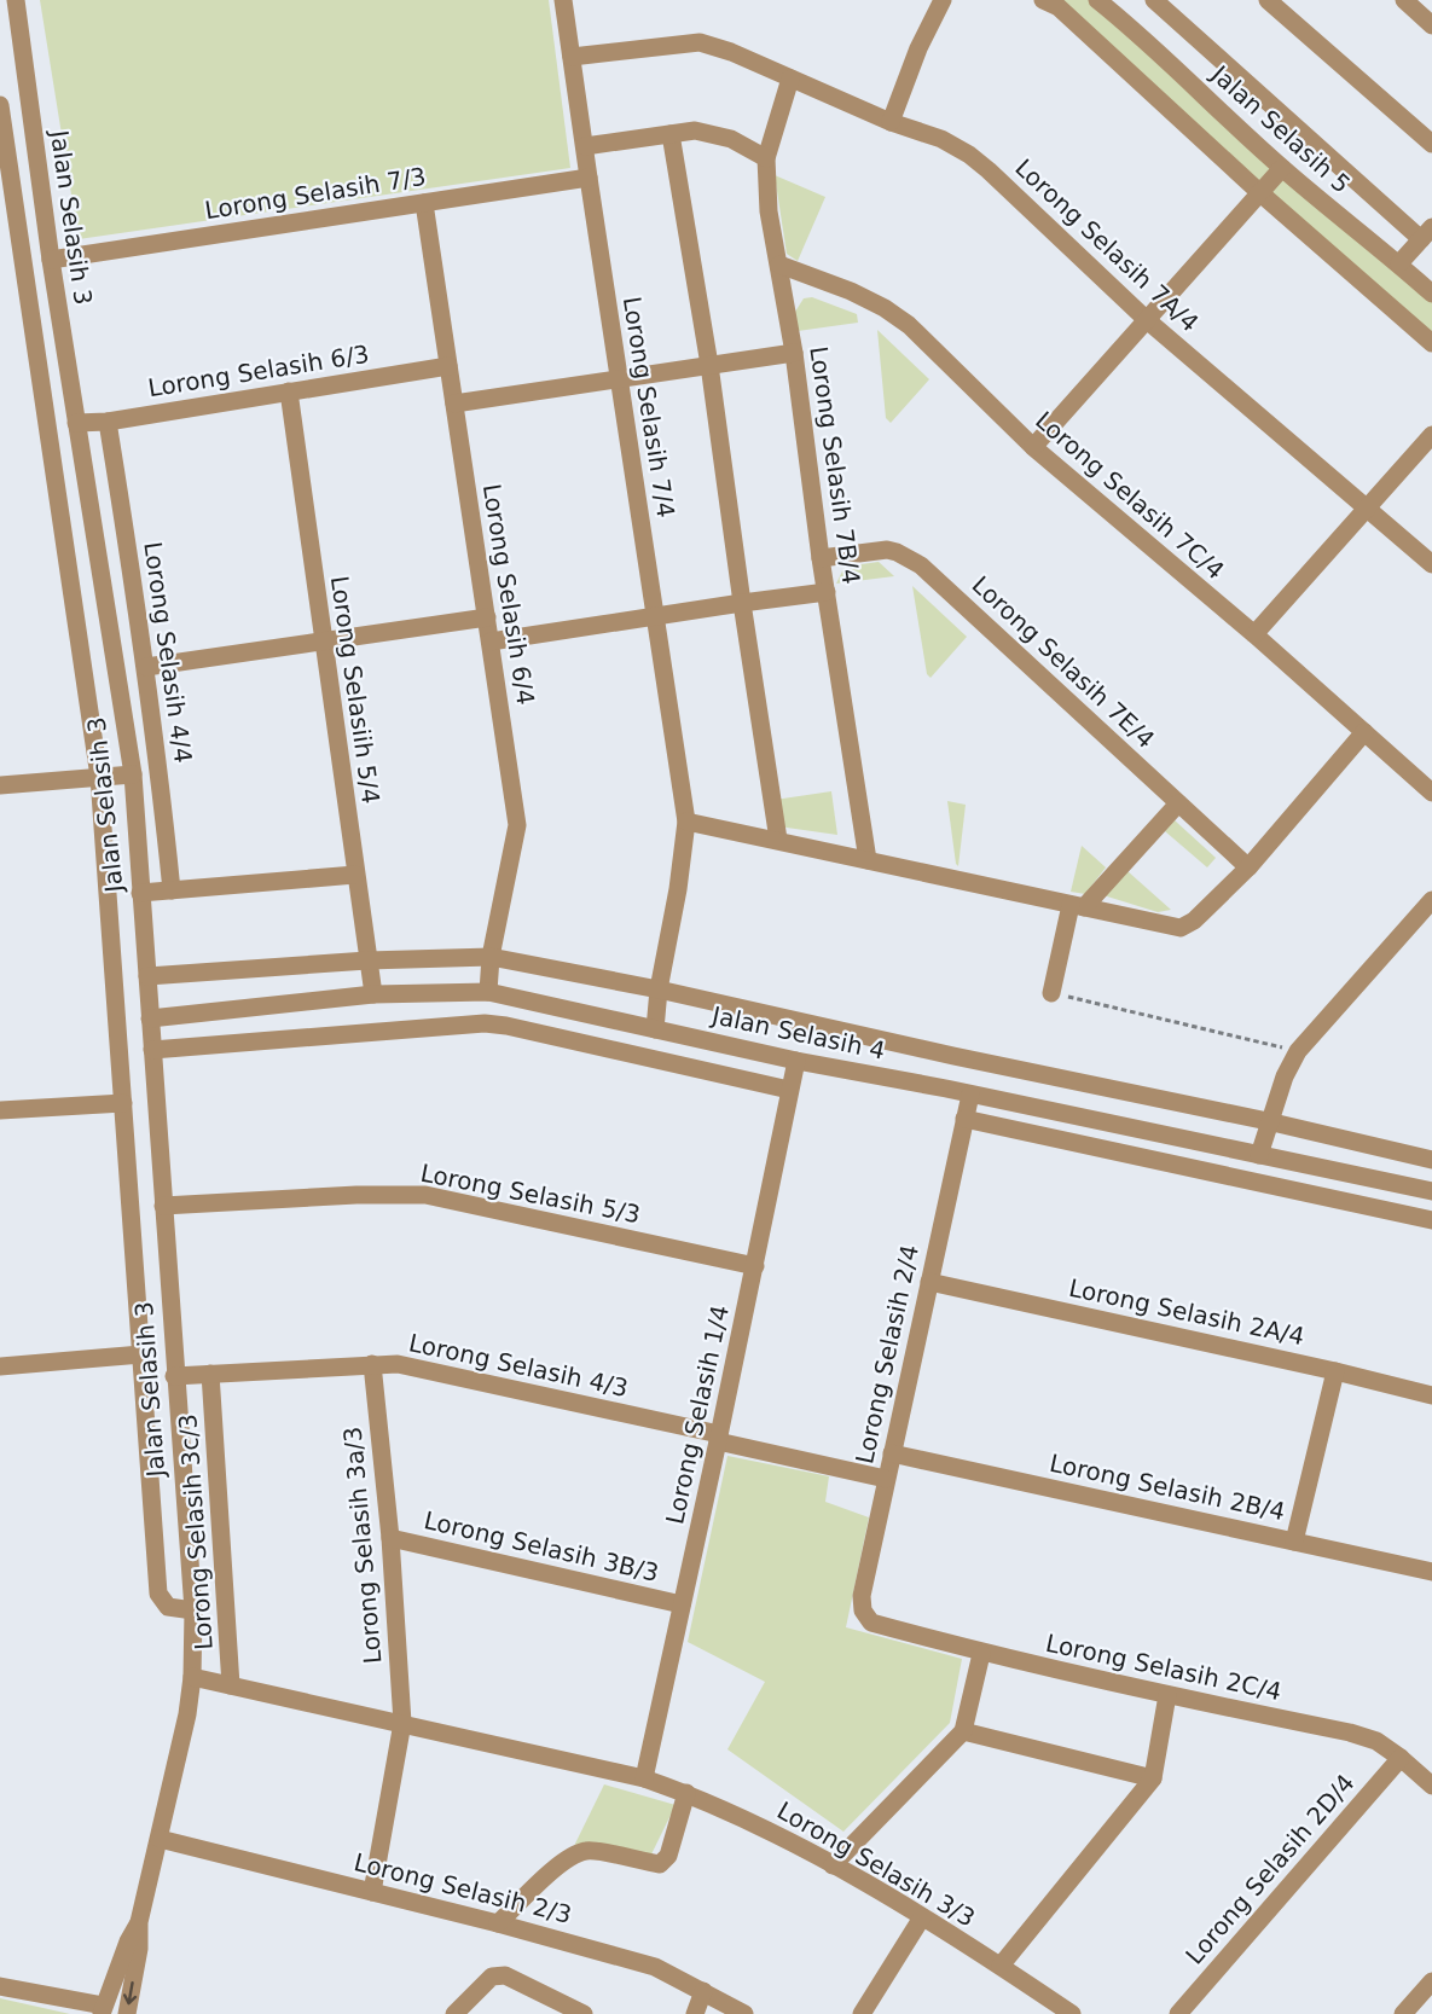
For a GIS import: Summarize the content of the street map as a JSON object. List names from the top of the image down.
{
  "streets": {
    "street": [
      "Jalan Selasih 5",
      "Lorong Selasih 7/3",
      "Jalan Selasih 3",
      "Lorong Selasih 7A/4",
      "Lorong Selasih 6/3",
      "Lorong Selasih 7/4",
      "Lorong Selasih 7B/4",
      "Lorong Selasih 7C/4",
      "Lorong Selasih 6/4",
      "Lorong Selasih 4/4",
      "Lorong Selasih 7E/4",
      "Lorong Selasiih 5/4",
      "Jalan Selasih 4",
      "Lorong Selasih 5/3",
      "Lorong Selasih 2A/4",
      "Lorong Selasih 2/4",
      "Lorong Selasih 4/3",
      "Lorong Selasih 1/4",
      "Lorong Selasih 2B/4",
      "Lorong Selasih 3c/3",
      "Lorong Selasih 3a/3",
      "Lorong Selasih 3B/3",
      "Lorong Selasih 2C/4",
      "Lorong Selasih 3/3",
      "Lorong Selasih 2D/4",
      "Lorong Selasih 2/3"
    ]
  },
  "crossings": [
    ["Lorong Selasih 7/3", "Jalan Selasih 3"],
    ["Lorong Selasih 7/3", "Lorong Selasih 7/4"],
    ["Lorong Selasih 7/3", "Lorong Selasih 6/4"],
    ["Jalan Selasih 3", "Lorong Selasih 6/3"],
    ["Jalan Selasih 3", "Jalan Selasih 4"],
    ["Jalan Selasih 3", "Lorong Selasih 5/3"],
    ["Jalan Selasih 3", "Lorong Selasih 4/3"],
    ["Jalan Selasih 3", "Lorong Selasih 2/3"],
    ["Lorong Selasih 7A/4", "Lorong Selasih 7/4"],
    ["Lorong Selasih 7A/4", "Lorong Selasih 7B/4"],
    ["Lorong Selasih 6/3", "Lorong Selasih 6/4"],
    ["Lorong Selasih 6/3", "Lorong Selasih 4/4"],
    ["Lorong Selasih 6/3", "Lorong Selasiih 5/4"],
    ["Lorong Selasih 7/4", "Jalan Selasih 4"],
    ["Lorong Selasih 7B/4", "Lorong Selasih 7C/4"],
    ["Lorong Selasih 7B/4", "Lorong Selasih 7E/4"],
    ["Lorong Selasih 6/4", "Jalan Selasih 4"],
    ["Lorong Selasiih 5/4", "Jalan Selasih 4"],
    ["Jalan Selasih 4", "Lorong Selasih 2/4"],
    ["Jalan Selasih 4", "Lorong Selasih 1/4"],
    ["Lorong Selasih 5/3", "Lorong Selasih 1/4"],
    ["Lorong Selasih 2A/4", "Lorong Selasih 2/4"],
    ["Lorong Selasih 2/4", "Lorong Selasih 4/3"],
    ["Lorong Selasih 2/4", "Lorong Selasih 2B/4"],
    ["Lorong Selasih 2/4", "Lorong Selasih 2C/4"],
    ["Lorong Selasih 4/3", "Lorong Selasih 1/4"],
    ["Lorong Selasih 4/3", "Lorong Selasih 3c/3"],
    ["Lorong Selasih 4/3", "Lorong Selasih 3a/3"],
    ["Lorong Selasih 1/4", "Lorong Selasih 3B/3"],
    ["Lorong Selasih 1/4", "Lorong Selasih 3/3"],
    ["Lorong Selasih 3a/3", "Lorong Selasih 3B/3"],
    ["Lorong Selasih 3a/3", "Lorong Selasih 2/3"],
    ["Lorong Selasih 2C/4", "Lorong Selasih 2D/4"]
  ]
}
